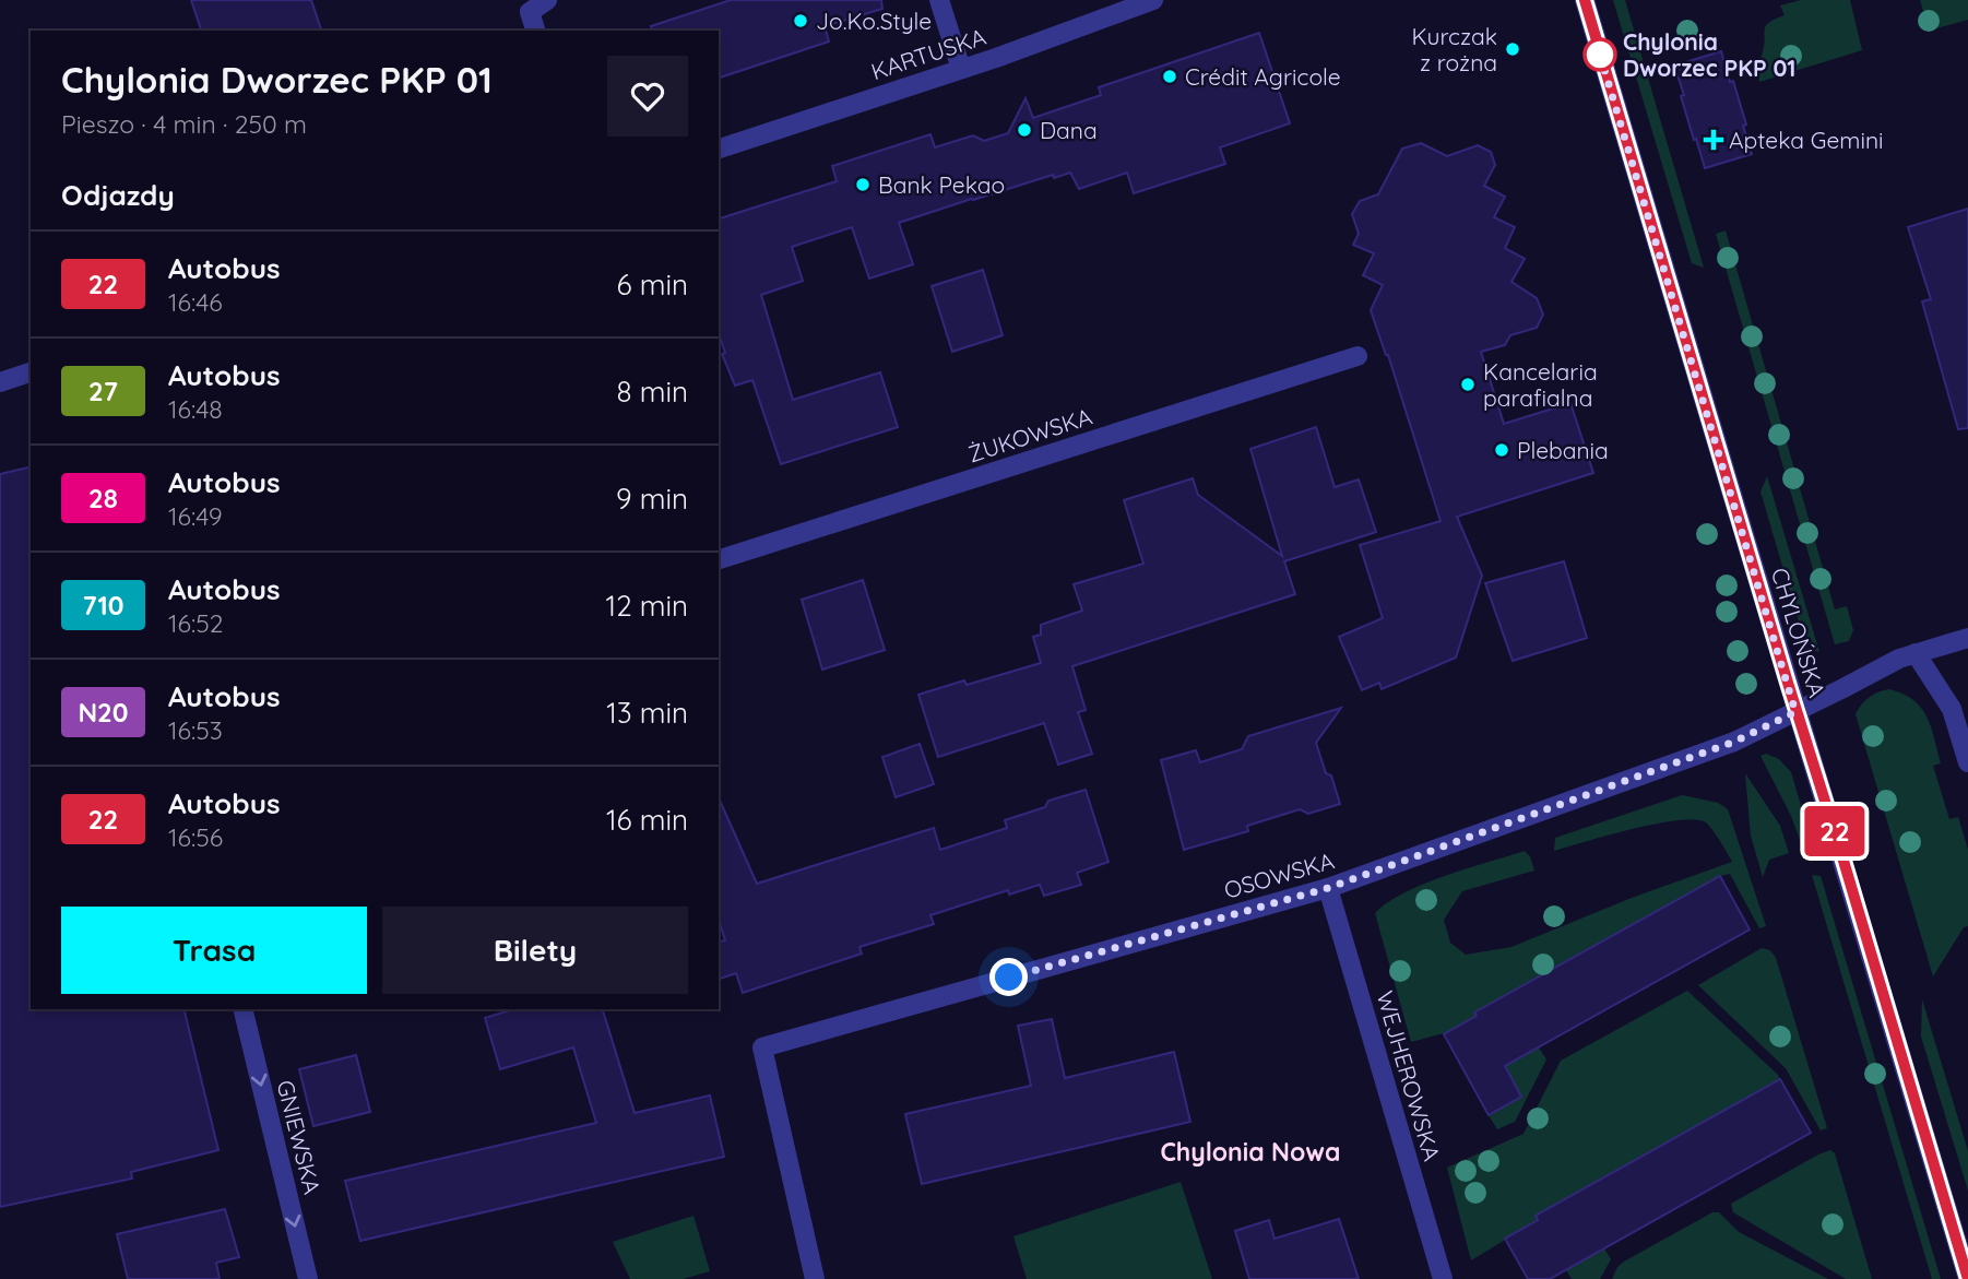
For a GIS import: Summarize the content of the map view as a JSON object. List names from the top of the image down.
{
  "streets": {
    "street": [
      "KARTUSKA",
      "ŻUKOWSKA",
      "CHYLOŃSKA",
      "OSOWSKA",
      "WEJHEROWSKA",
      "GNIEWSKA"
    ]
  },
  "crossings": [
    ["CHYLOŃSKA", "OSOWSKA"],
    ["OSOWSKA", "WEJHEROWSKA"]
  ],
  "one_way": ["GNIEWSKA"],
  "districts": ["Chylonia Nowa"],
  "places": {
    "other": [
      "Jo.Ko.Style",
      "Kurczak z rożna",
      "Chylonia Dworzec PKP 01",
      "Crédit Agricole",
      "Dana",
      "Bank Pekao",
      "Kancelaria parafialna",
      "Plebania"
    ],
    "health": ["Apteka Gemini"]
  },
  "lines": ["bus line 22"],
  "page": {
    "on_map": "22",
    "heading": [
      ["Chylonia Dworzec PKP 01", "Pieszo · 4 min · 250 m"],
      "Odjazdy"
    ],
    "list": [
      {
        "mark": "22",
        "name": "Autobus",
        "note": "16:46",
        "value": "6 min"
      },
      {
        "mark": "27",
        "name": "Autobus",
        "note": "16:48",
        "value": "8 min"
      },
      {
        "mark": "28",
        "name": "Autobus",
        "note": "16:49",
        "value": "9 min"
      },
      {
        "mark": "710",
        "name": "Autobus",
        "note": "16:52",
        "value": "12 min"
      },
      {
        "mark": "N20",
        "name": "Autobus",
        "note": "16:53",
        "value": "13 min"
      },
      {
        "mark": "22",
        "name": "Autobus",
        "note": "16:56",
        "value": "16 min"
      }
    ],
    "buttons": ["Trasa", "Bilety"]
  }
}
